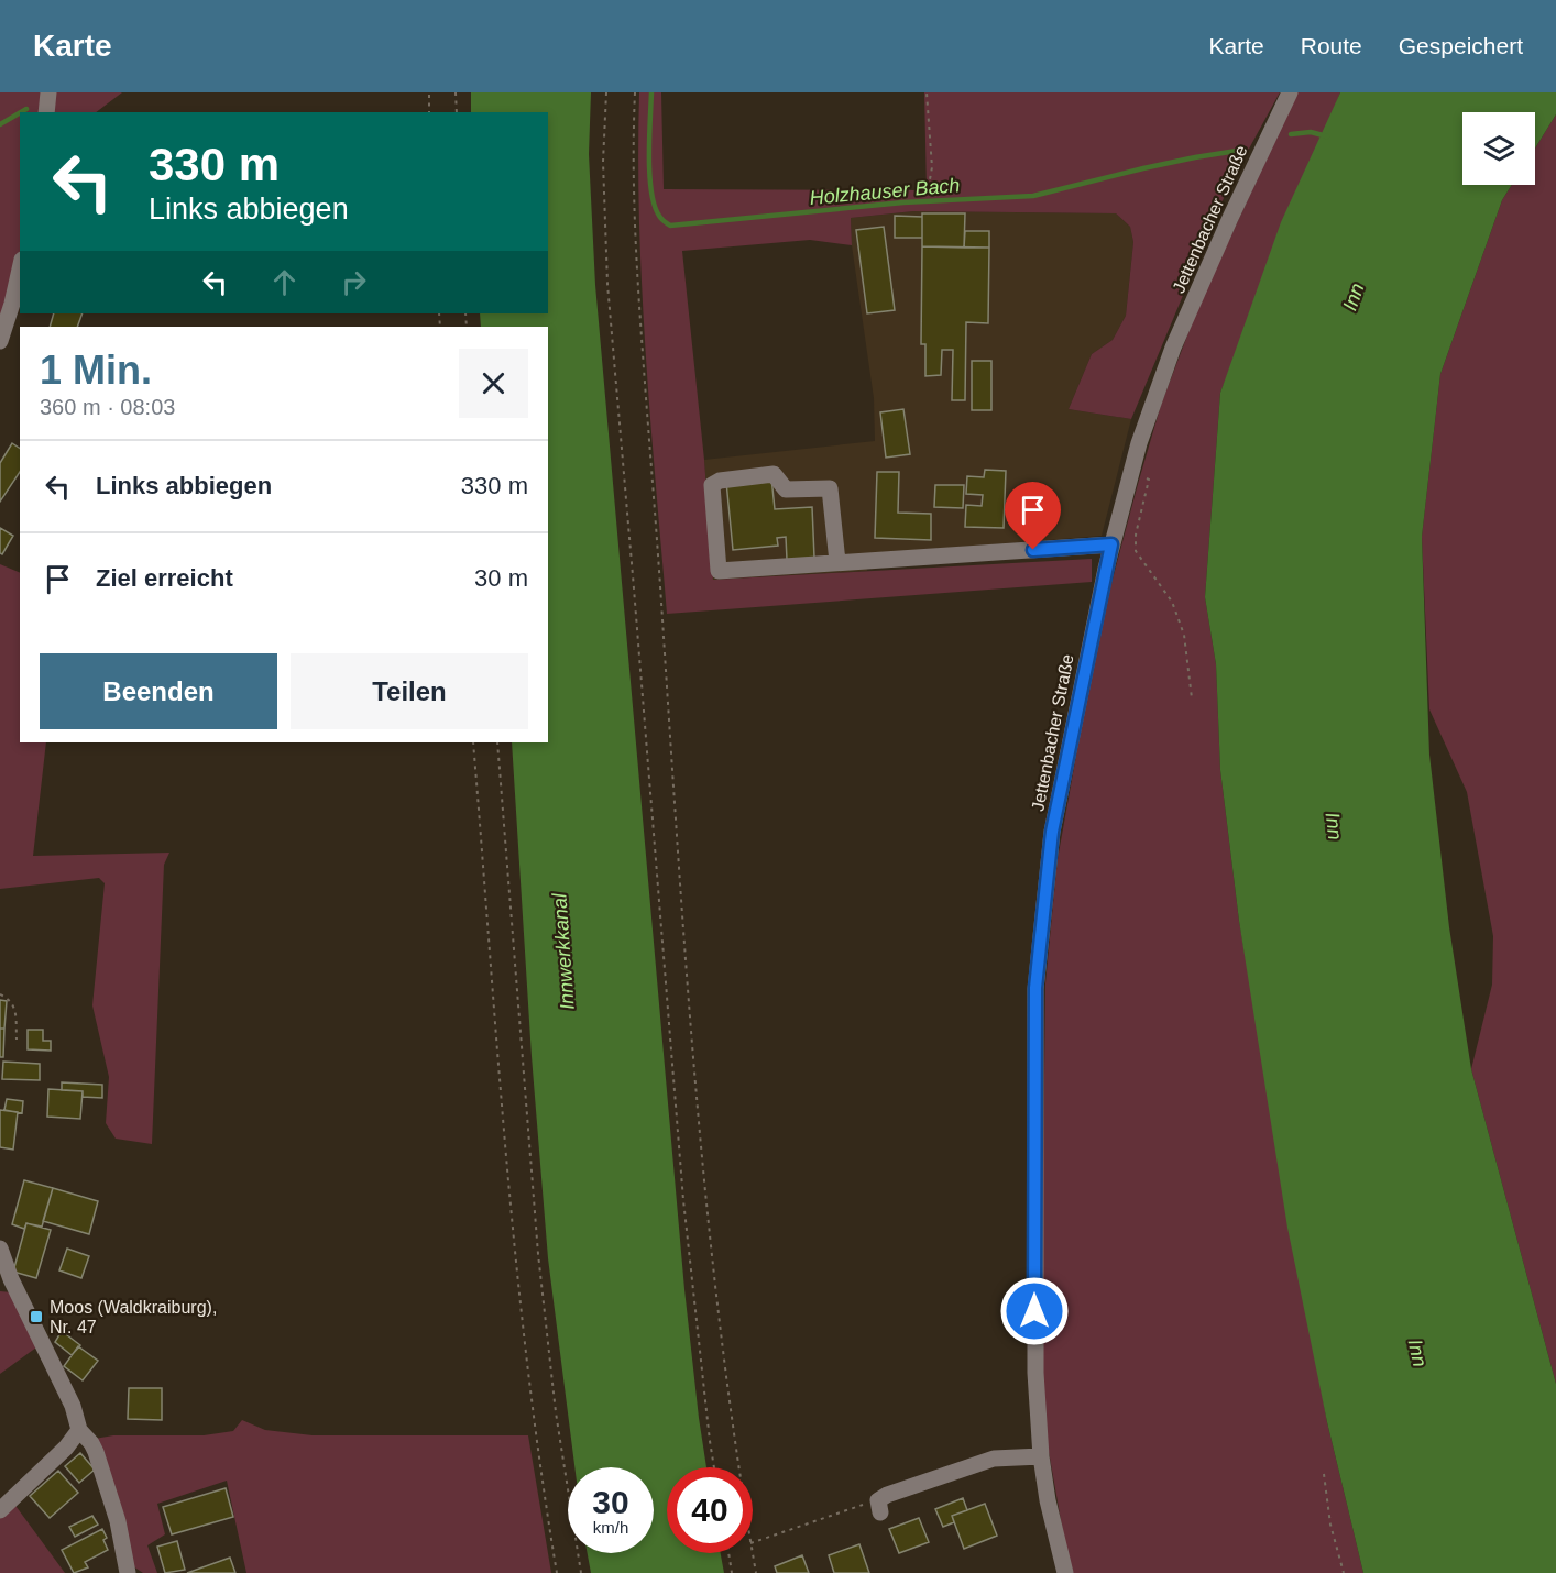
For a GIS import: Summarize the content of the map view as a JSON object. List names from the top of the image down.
{
  "streets": {
    "street": ["Jettenbacher Straße"]
  },
  "water": ["Holzhauser Bach", "Inn", "Innwerkkanal"],
  "places": {
    "transit": ["Moos (Waldkraiburg), Nr. 47"]
  },
  "page": {
    "header": "Karte",
    "nav": ["Karte", "Route", "Gespeichert"],
    "turn": ["330 m", "Links abbiegen"],
    "heading": ["1 Min.", "360 m · 08:03"],
    "list": [
      {
        "name": "Links abbiegen",
        "value": "330 m"
      },
      {
        "name": "Ziel erreicht",
        "value": "30 m"
      }
    ],
    "buttons": ["Beenden", "Teilen"],
    "speed": "30 km/h",
    "limit": "40"
  }
}
